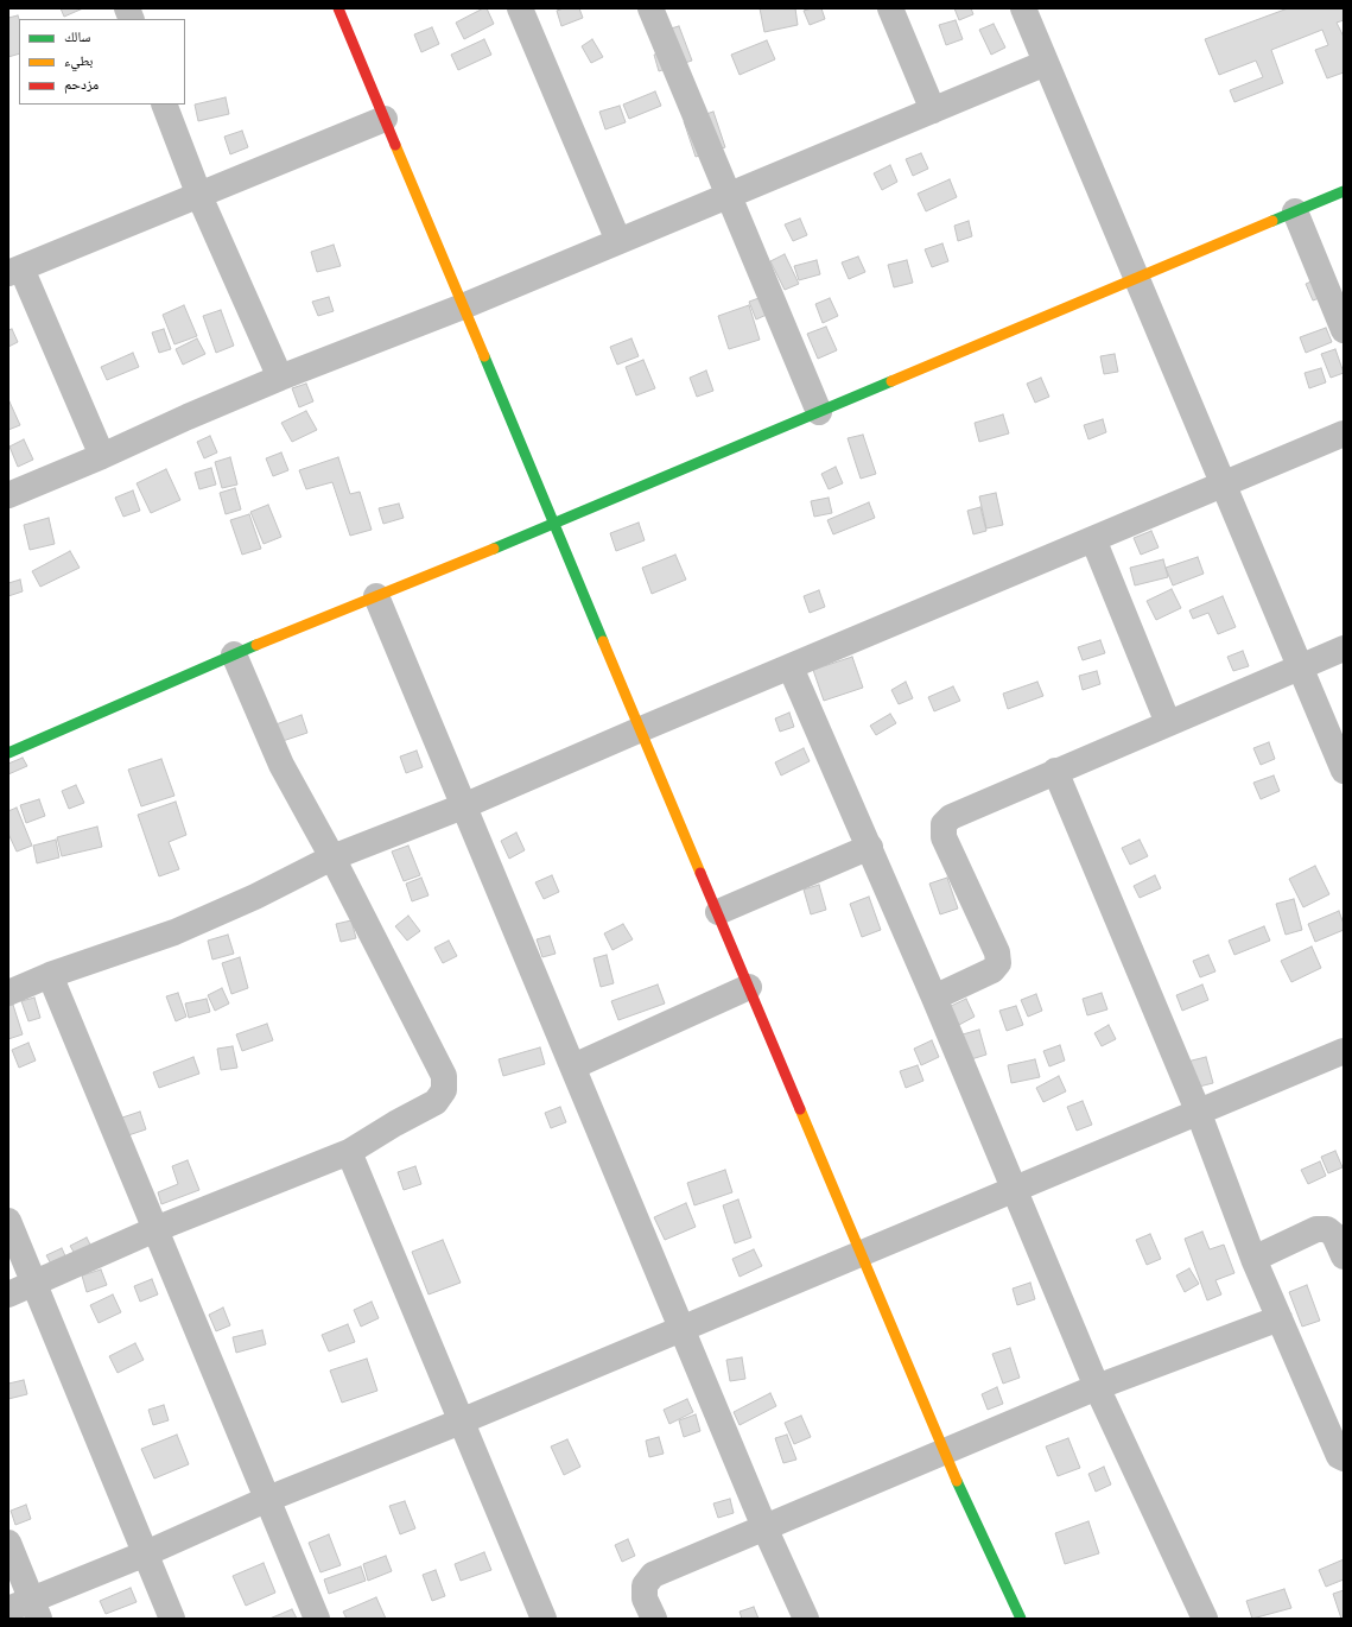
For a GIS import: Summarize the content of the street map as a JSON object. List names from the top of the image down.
{
  "legend": ["سالك", "بطيء", "مزدحم"]
}
